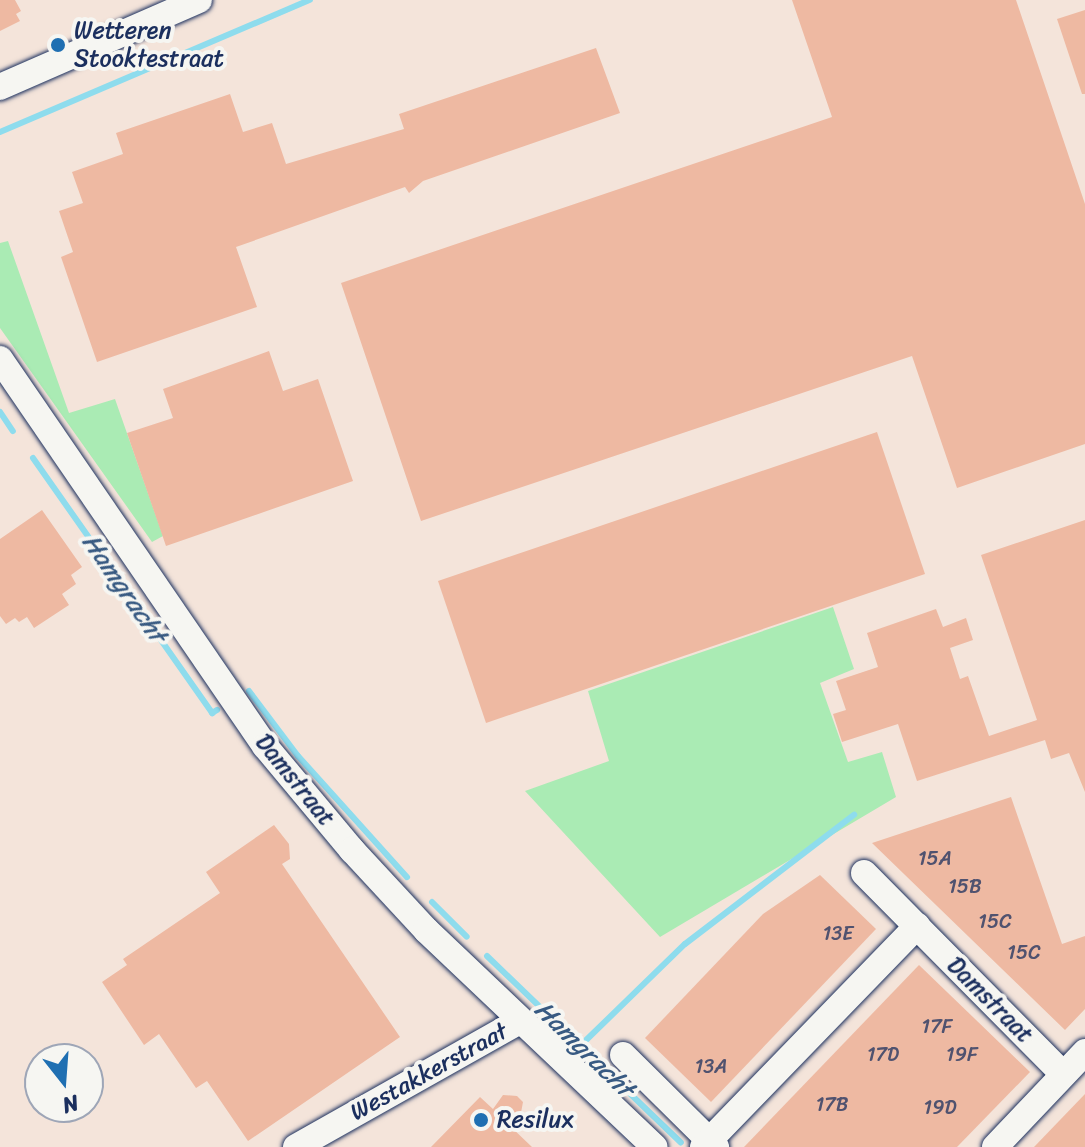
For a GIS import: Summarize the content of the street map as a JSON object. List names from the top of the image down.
{
  "streets": {
    "street": ["Damstraat", "Westakkerstraat"]
  },
  "crossings": [
    ["Damstraat", "Westakkerstraat"]
  ],
  "water": ["Hamgracht"],
  "places": ["Wetteren Stooktestraat", "Resilux"],
  "house_numbers": [
    "15A",
    "15B",
    "15C",
    "13E",
    "15C",
    "17F",
    "17D",
    "19F",
    "13A",
    "17B",
    "19D"
  ],
  "north": "bottom"
}
